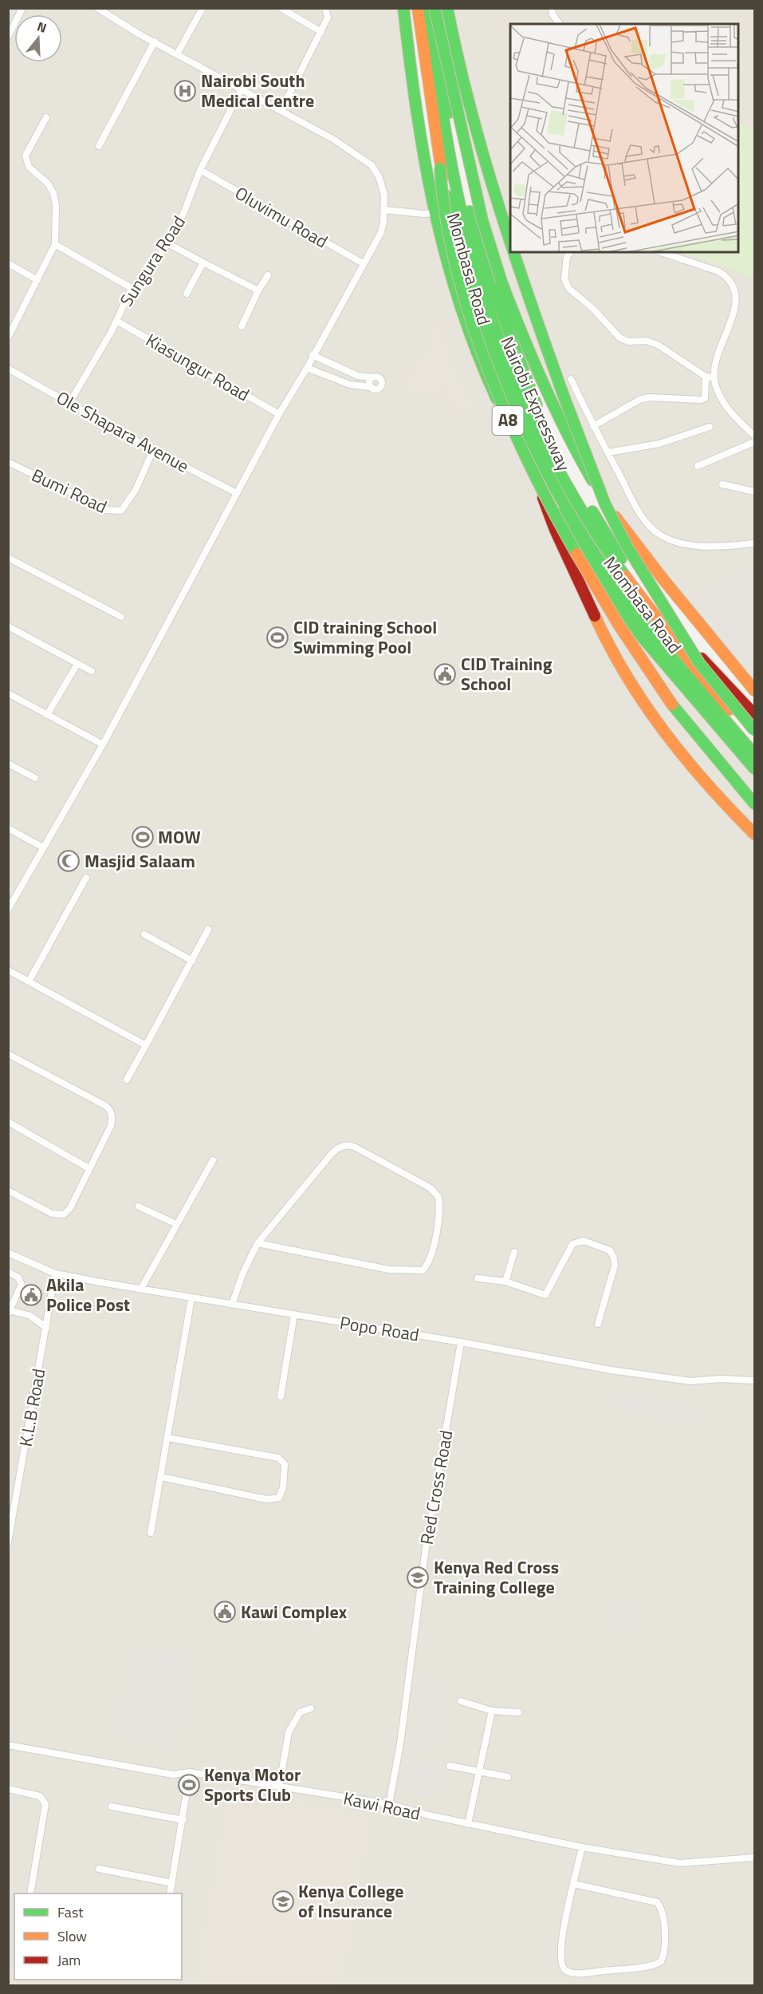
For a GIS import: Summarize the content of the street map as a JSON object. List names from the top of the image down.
{
  "streets": {
    "highway": ["Mombasa Road", "Nairobi Expressway", "A8"],
    "street": [
      "Oluvimu Road",
      "Sungura Road",
      "Kiasungur Road",
      "Ole Shapara Avenue",
      "Bumi Road",
      "Popo Road",
      "K.L.B Road",
      "Red Cross Road",
      "Kawi Road"
    ]
  },
  "crossings": [
    ["Oluvimu Road", "Sungura Road"],
    ["Sungura Road", "Kiasungur Road"],
    ["Sungura Road", "Ole Shapara Avenue"],
    ["Ole Shapara Avenue", "Bumi Road"],
    ["Popo Road", "K.L.B Road"],
    ["Popo Road", "Red Cross Road"],
    ["Red Cross Road", "Kawi Road"]
  ],
  "places": {
    "hospital": ["Nairobi South Medical Centre"],
    "sports": ["CID training School Swimming Pool", "MOW", "Kenya Motor Sports Club"],
    "public building": ["CID Training School", "Akila Police Post", "Kawi Complex"],
    "mosque": ["Masjid Salaam"],
    "school or university": ["Kenya Red Cross Training College", "Kenya College of Insurance"]
  },
  "legend": ["Fast", "Slow", "Jam"],
  "north": "top"
}
